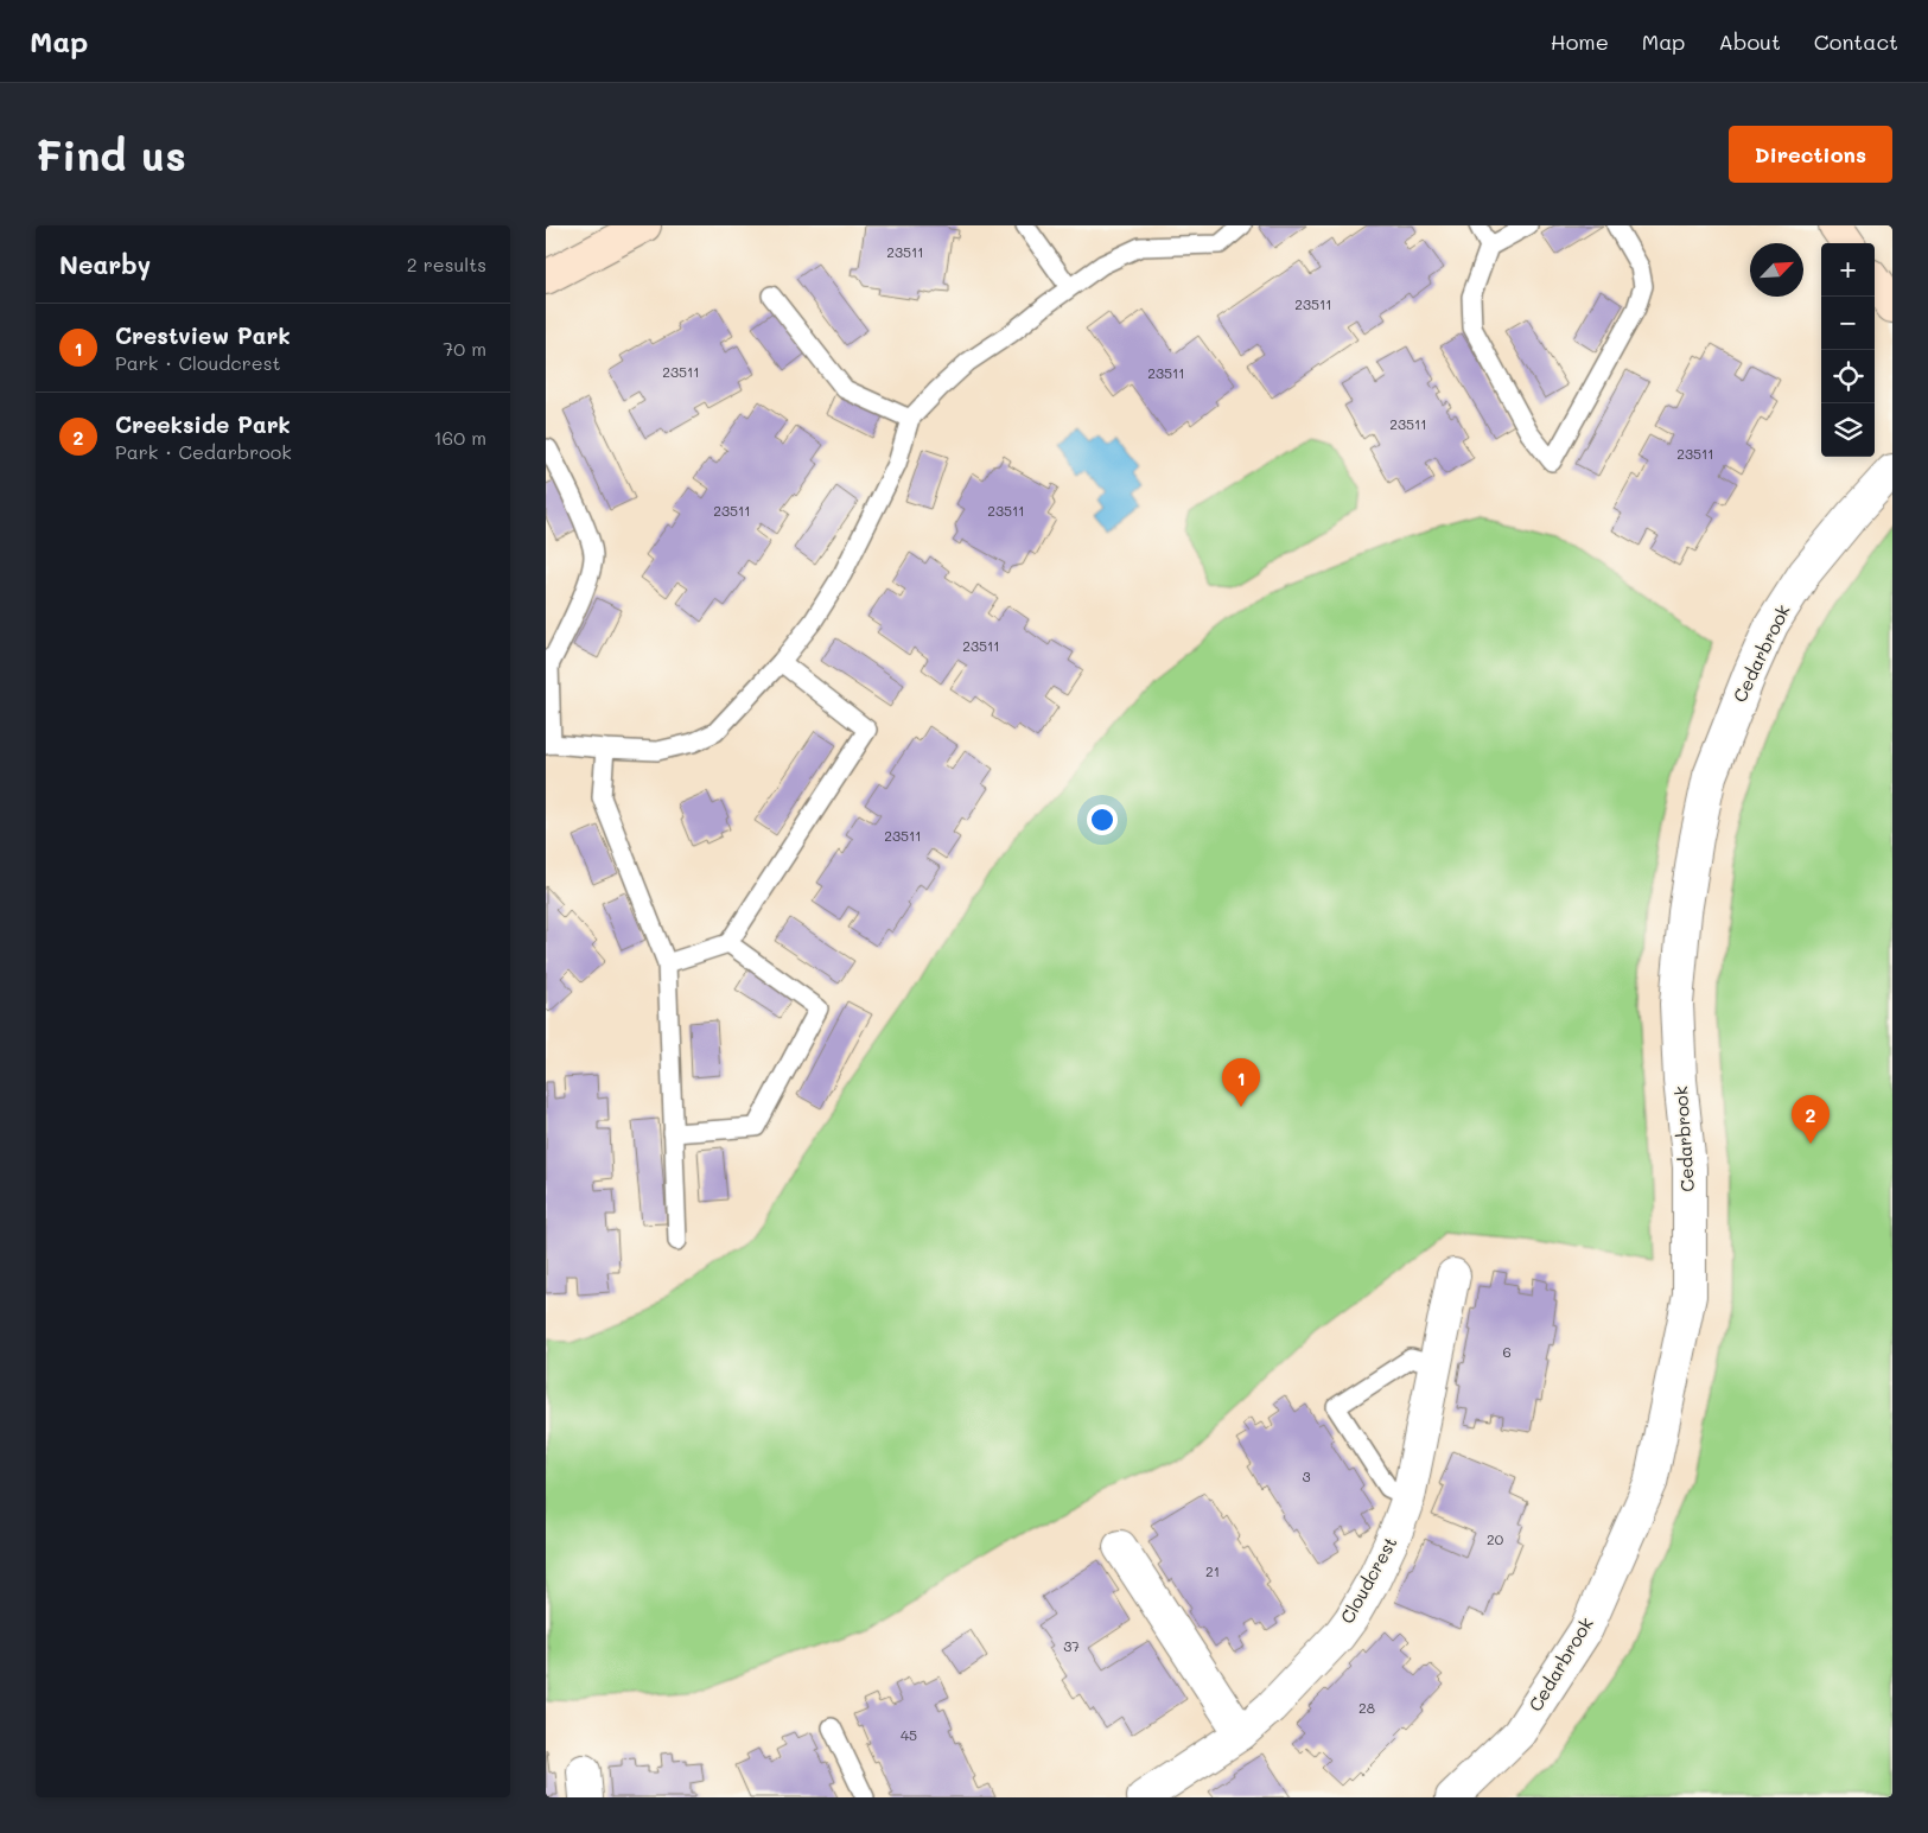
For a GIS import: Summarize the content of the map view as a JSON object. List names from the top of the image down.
{
  "streets": {
    "street": ["Cedarbrook", "Cloudcrest"]
  },
  "house_numbers": [
    "23511",
    "23511",
    "23511",
    "23511",
    "23511",
    "23511",
    "23511",
    "23511",
    "23511",
    "23511",
    "6",
    "3",
    "20",
    "21",
    "37",
    "28",
    "45"
  ],
  "north": "top right",
  "page": {
    "header": "Map",
    "nav": [
      "Home",
      "Map",
      "About",
      "Contact"
    ],
    "buttons": "Directions",
    "title": "Find us",
    "heading": ["Nearby", "2 results"],
    "map_buttons": ["+", "−"],
    "list": [
      {
        "mark": "1",
        "name": "Crestview Park",
        "note": "Park · Cloudcrest",
        "value": "70 m"
      },
      {
        "mark": "2",
        "name": "Creekside Park",
        "note": "Park · Cedarbrook",
        "value": "160 m"
      }
    ],
    "pins": ["1", "2"]
  }
}
